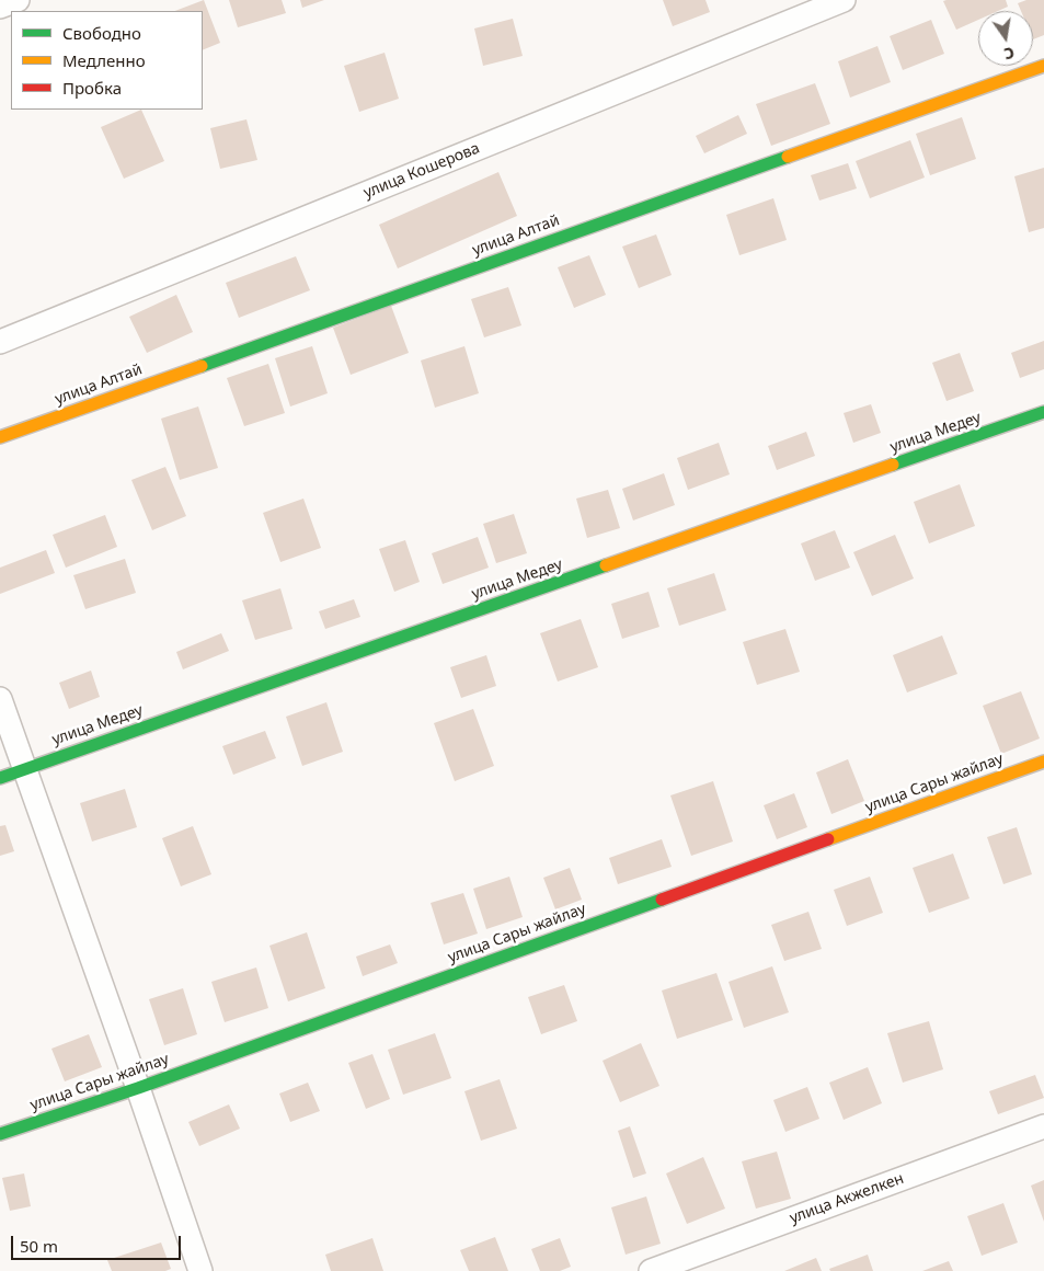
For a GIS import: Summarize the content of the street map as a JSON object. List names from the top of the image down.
{
  "streets": {
    "street": [
      "улица Кошерова",
      "улица Алтай",
      "улица Медеу",
      "улица Сары жайлау",
      "улица Акжелкен"
    ]
  },
  "legend": ["Свободно", "Медленно", "Пробка"],
  "scale_bar": "50 m",
  "north": "bottom"
}
